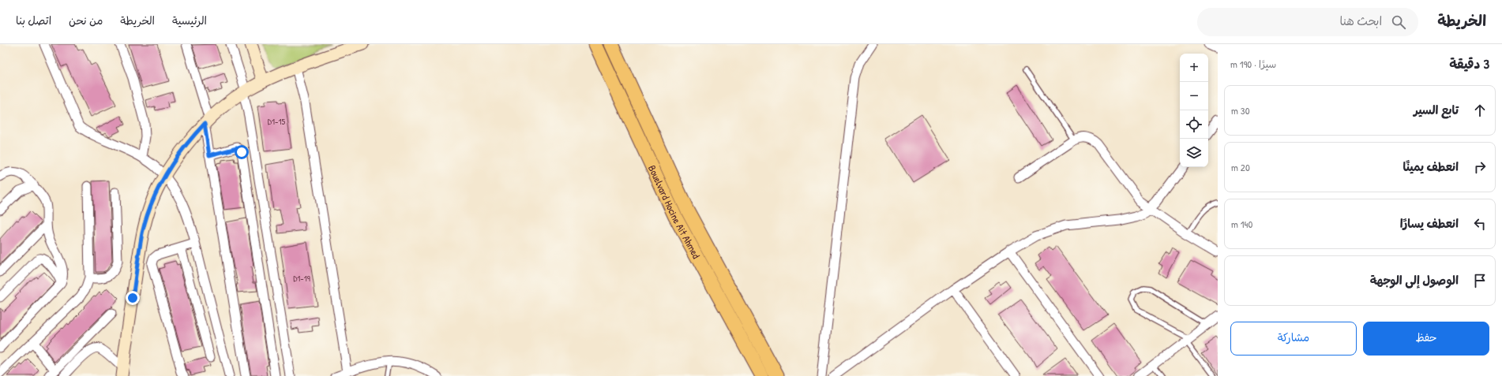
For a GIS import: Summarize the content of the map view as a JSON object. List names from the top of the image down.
{
  "streets": {
    "main road": ["Bouelvard Hocine Ait Ahmed"]
  },
  "house_numbers": ["D1-15", "D1-19"],
  "page": {
    "header": "الخريطة",
    "search": "ابحث هنا",
    "nav": [
      "الرئيسية",
      "الخريطة",
      "من نحن",
      "اتصل بنا"
    ],
    "heading": ["3 دقيقة", "سيرًا · 190 m"],
    "map_buttons": ["+", "−"],
    "list": [
      ["تابع السير", "30 m"],
      ["انعطف يمينًا", "20 m"],
      ["انعطف يسارًا", "140 m"],
      "الوصول إلى الوجهة"
    ],
    "buttons": ["حفظ", "مشاركة"]
  }
}
